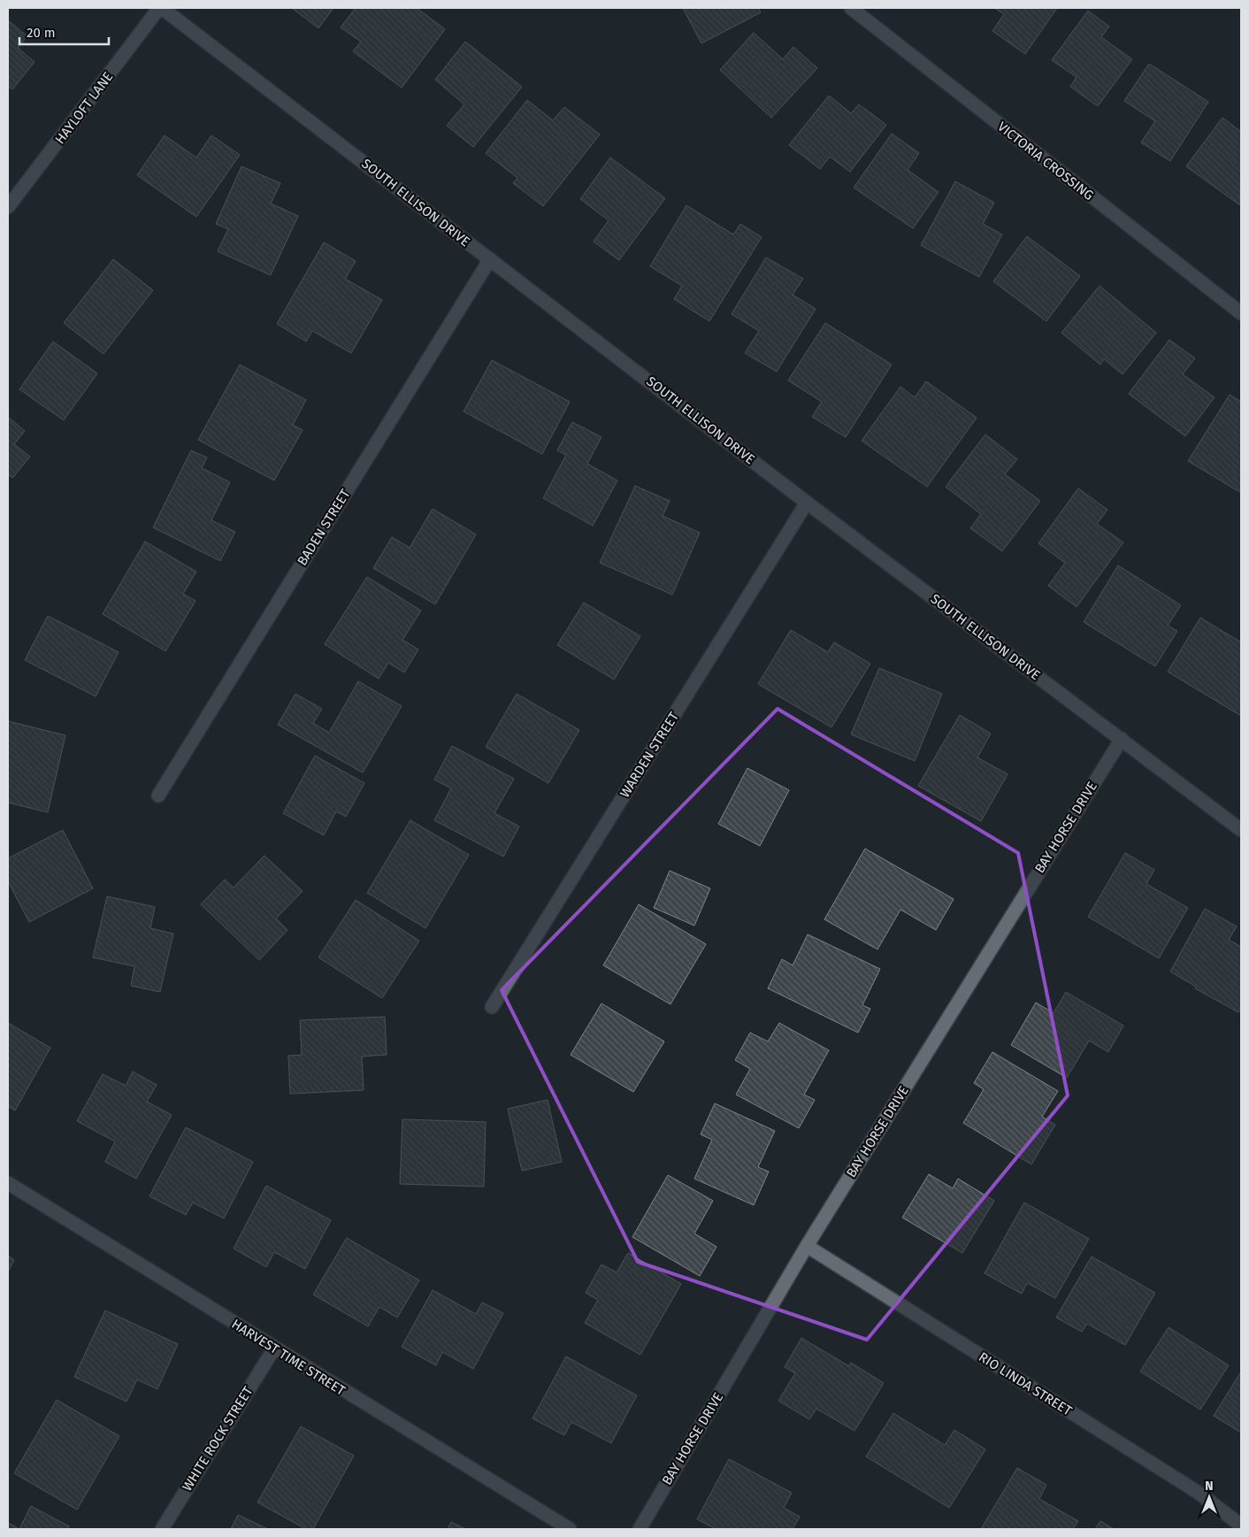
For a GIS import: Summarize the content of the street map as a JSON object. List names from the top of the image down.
{
  "streets": {
    "street": [
      "HAYLOFT LANE",
      "VICTORIA CROSSING",
      "SOUTH ELLISON DRIVE",
      "BADEN STREET",
      "WARDEN STREET",
      "BAY HORSE DRIVE",
      "HARVEST TIME STREET",
      "RIO LINDA STREET",
      "WHITE ROCK STREET"
    ]
  },
  "crossings": [
    ["HAYLOFT LANE", "SOUTH ELLISON DRIVE"],
    ["SOUTH ELLISON DRIVE", "BADEN STREET"],
    ["SOUTH ELLISON DRIVE", "WARDEN STREET"],
    ["SOUTH ELLISON DRIVE", "BAY HORSE DRIVE"],
    ["BAY HORSE DRIVE", "RIO LINDA STREET"],
    ["HARVEST TIME STREET", "WHITE ROCK STREET"]
  ],
  "scale_bar": "20 m",
  "north": "top"
}
